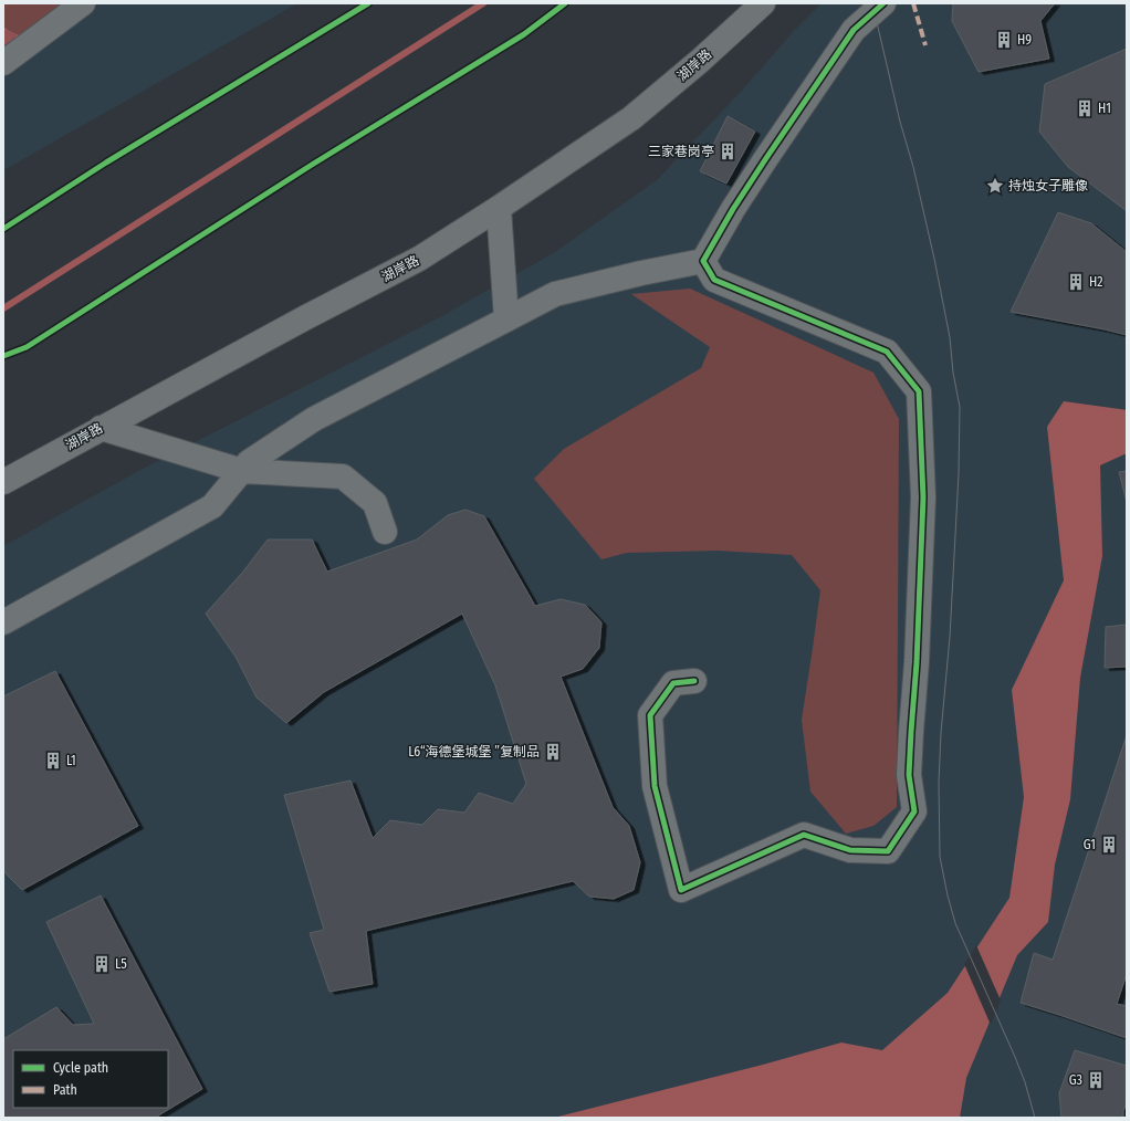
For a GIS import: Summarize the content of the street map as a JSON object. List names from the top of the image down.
{
  "streets": {
    "street": ["湖岸路"]
  },
  "places": {
    "building": [
      "H9",
      "H1",
      "三家巷岗亭",
      "H2",
      "L6“海德堡城堡 ”复制品",
      "L1",
      "G1",
      "L5",
      "G3"
    ],
    "place": ["持烛女子雕像"]
  },
  "legend": ["Cycle path", "Path"]
}
